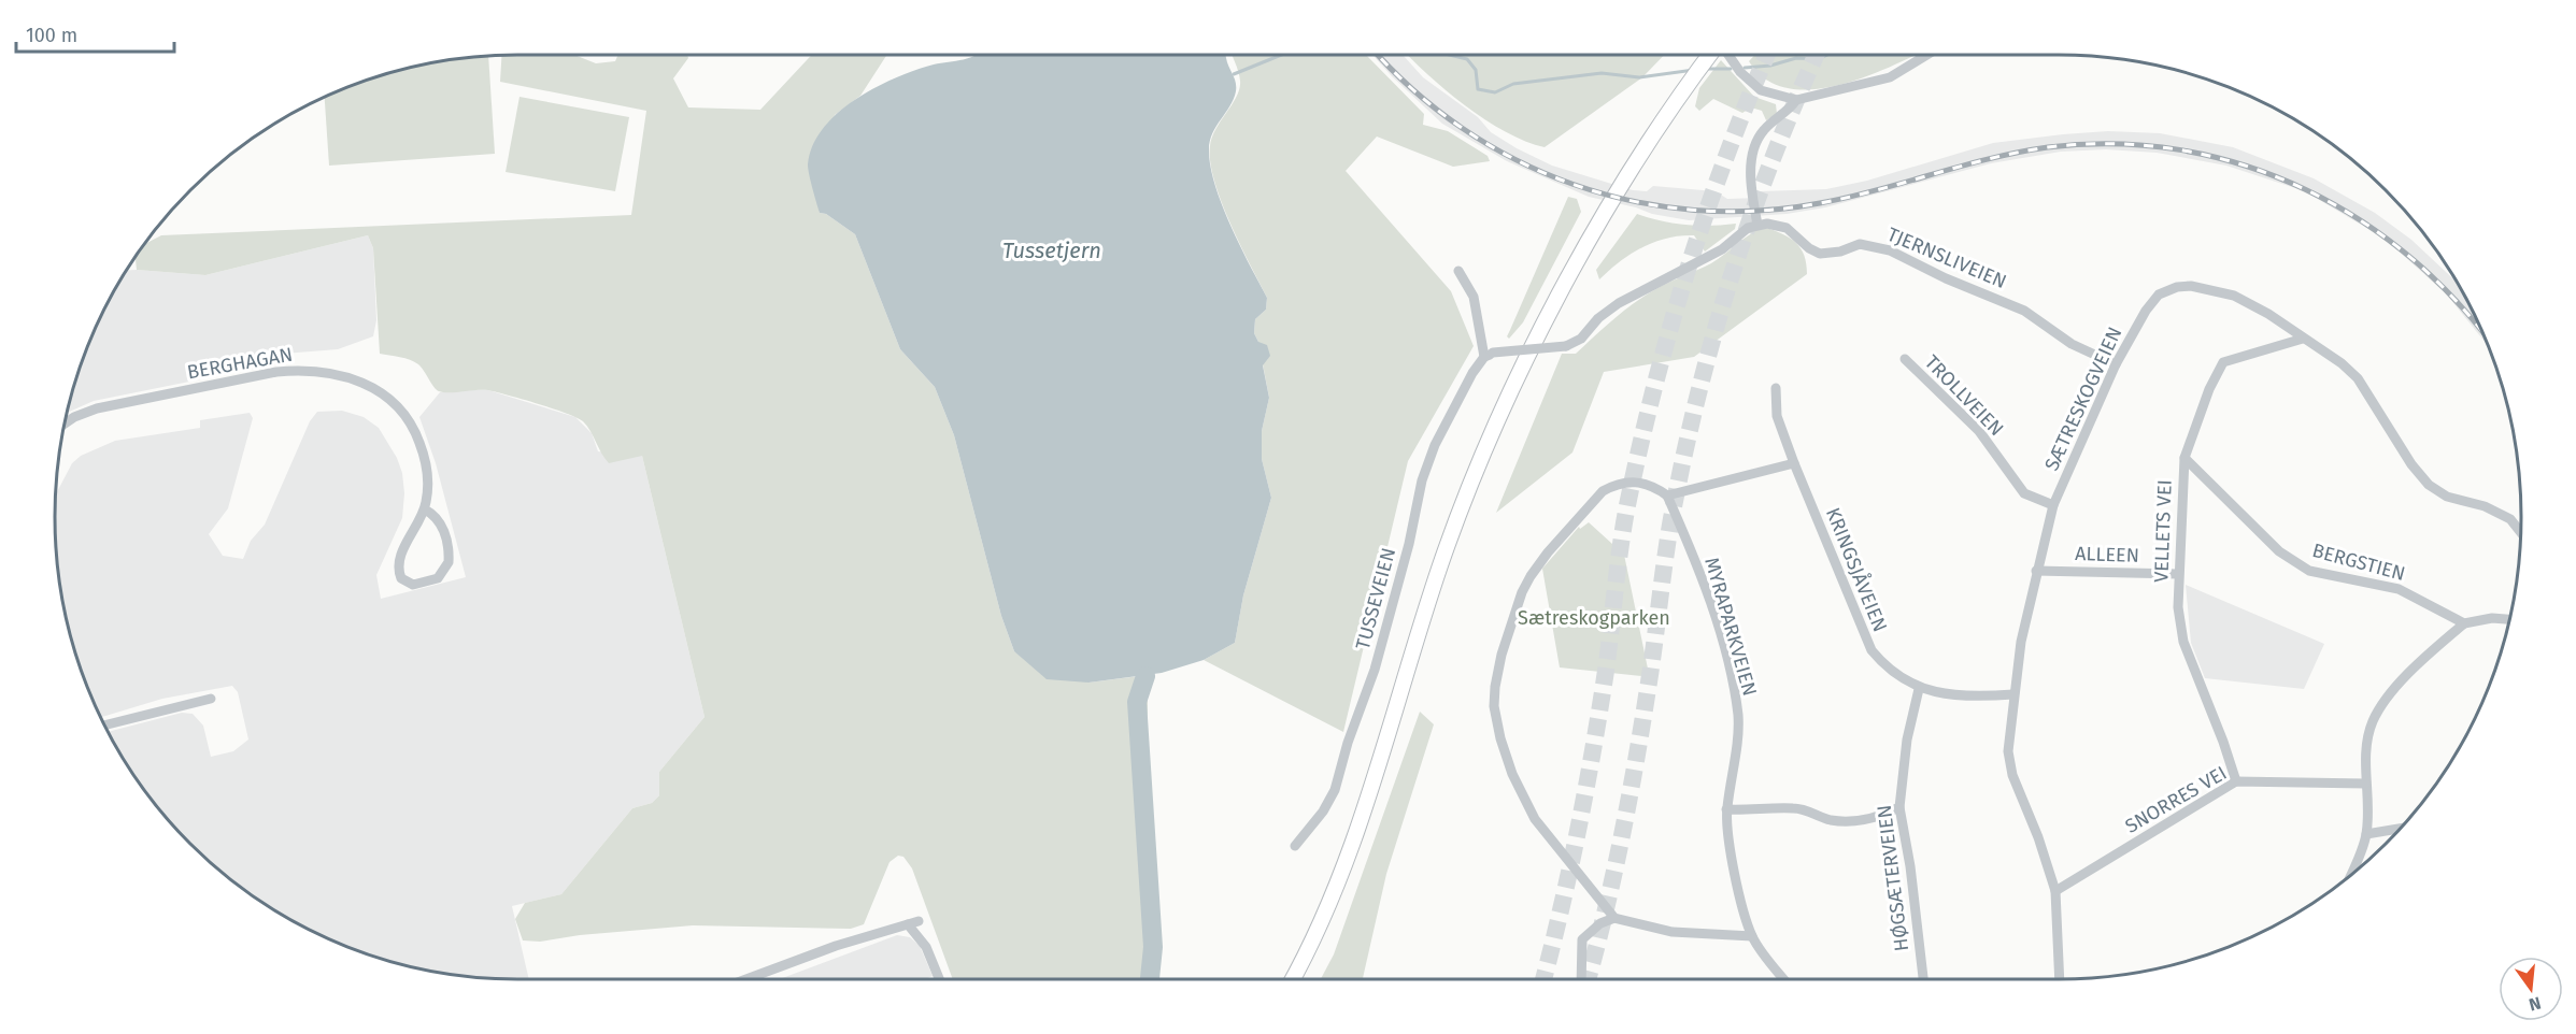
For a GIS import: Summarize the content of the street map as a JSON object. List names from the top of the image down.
{
  "streets": {
    "street": [
      "TJERNSLIVEIEN",
      "BERGHAGAN",
      "TROLLVEIEN",
      "SÆTRESKOGVEIEN",
      "VELLETS VEI",
      "ALLEEN",
      "BERGSTIEN",
      "KRINGSJÅVEIEN",
      "TUSSEVEIEN",
      "MYRAPARKVEIEN",
      "SNORRES VEI",
      "HØGSÆTERVEIEN"
    ]
  },
  "crossings": [
    ["TJERNSLIVEIEN", "SÆTRESKOGVEIEN"],
    ["TROLLVEIEN", "SÆTRESKOGVEIEN"],
    ["SÆTRESKOGVEIEN", "VELLETS VEI"],
    ["SÆTRESKOGVEIEN", "ALLEEN"],
    ["SÆTRESKOGVEIEN", "KRINGSJÅVEIEN"],
    ["SÆTRESKOGVEIEN", "SNORRES VEI"],
    ["VELLETS VEI", "ALLEEN"],
    ["VELLETS VEI", "BERGSTIEN"],
    ["VELLETS VEI", "SNORRES VEI"],
    ["KRINGSJÅVEIEN", "HØGSÆTERVEIEN"]
  ],
  "water": ["Tussetjern"],
  "parks": ["Sætreskogparken"],
  "scale_bar": "100 m",
  "north": "bottom"
}
